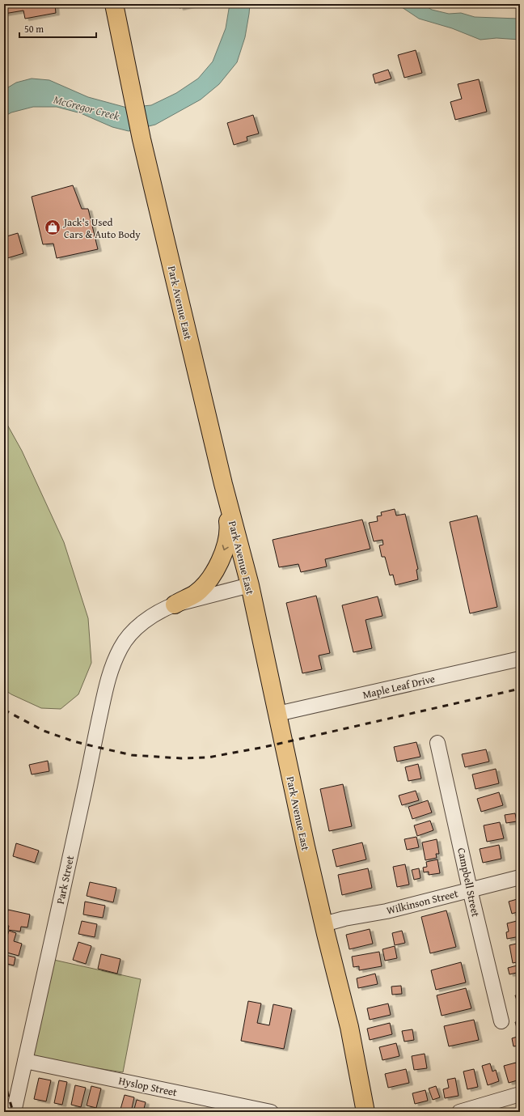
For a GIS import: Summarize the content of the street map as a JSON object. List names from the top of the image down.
{
  "streets": {
    "main road": ["Park Avenue East"],
    "street": [
      "Maple Leaf Drive",
      "Park Street",
      "Campbell Street",
      "Wilkinson Street",
      "Hyslop Street"
    ]
  },
  "crossings": [
    ["Park Avenue East", "Maple Leaf Drive"],
    ["Park Avenue East", "Park Street"],
    ["Park Avenue East", "Wilkinson Street"],
    ["Park Street", "Hyslop Street"],
    ["Campbell Street", "Wilkinson Street"]
  ],
  "water": ["McGregor Creek"],
  "places": {
    "shop": ["Jack's Used Cars & Auto Body"]
  },
  "scale_bar": "50 m"
}
